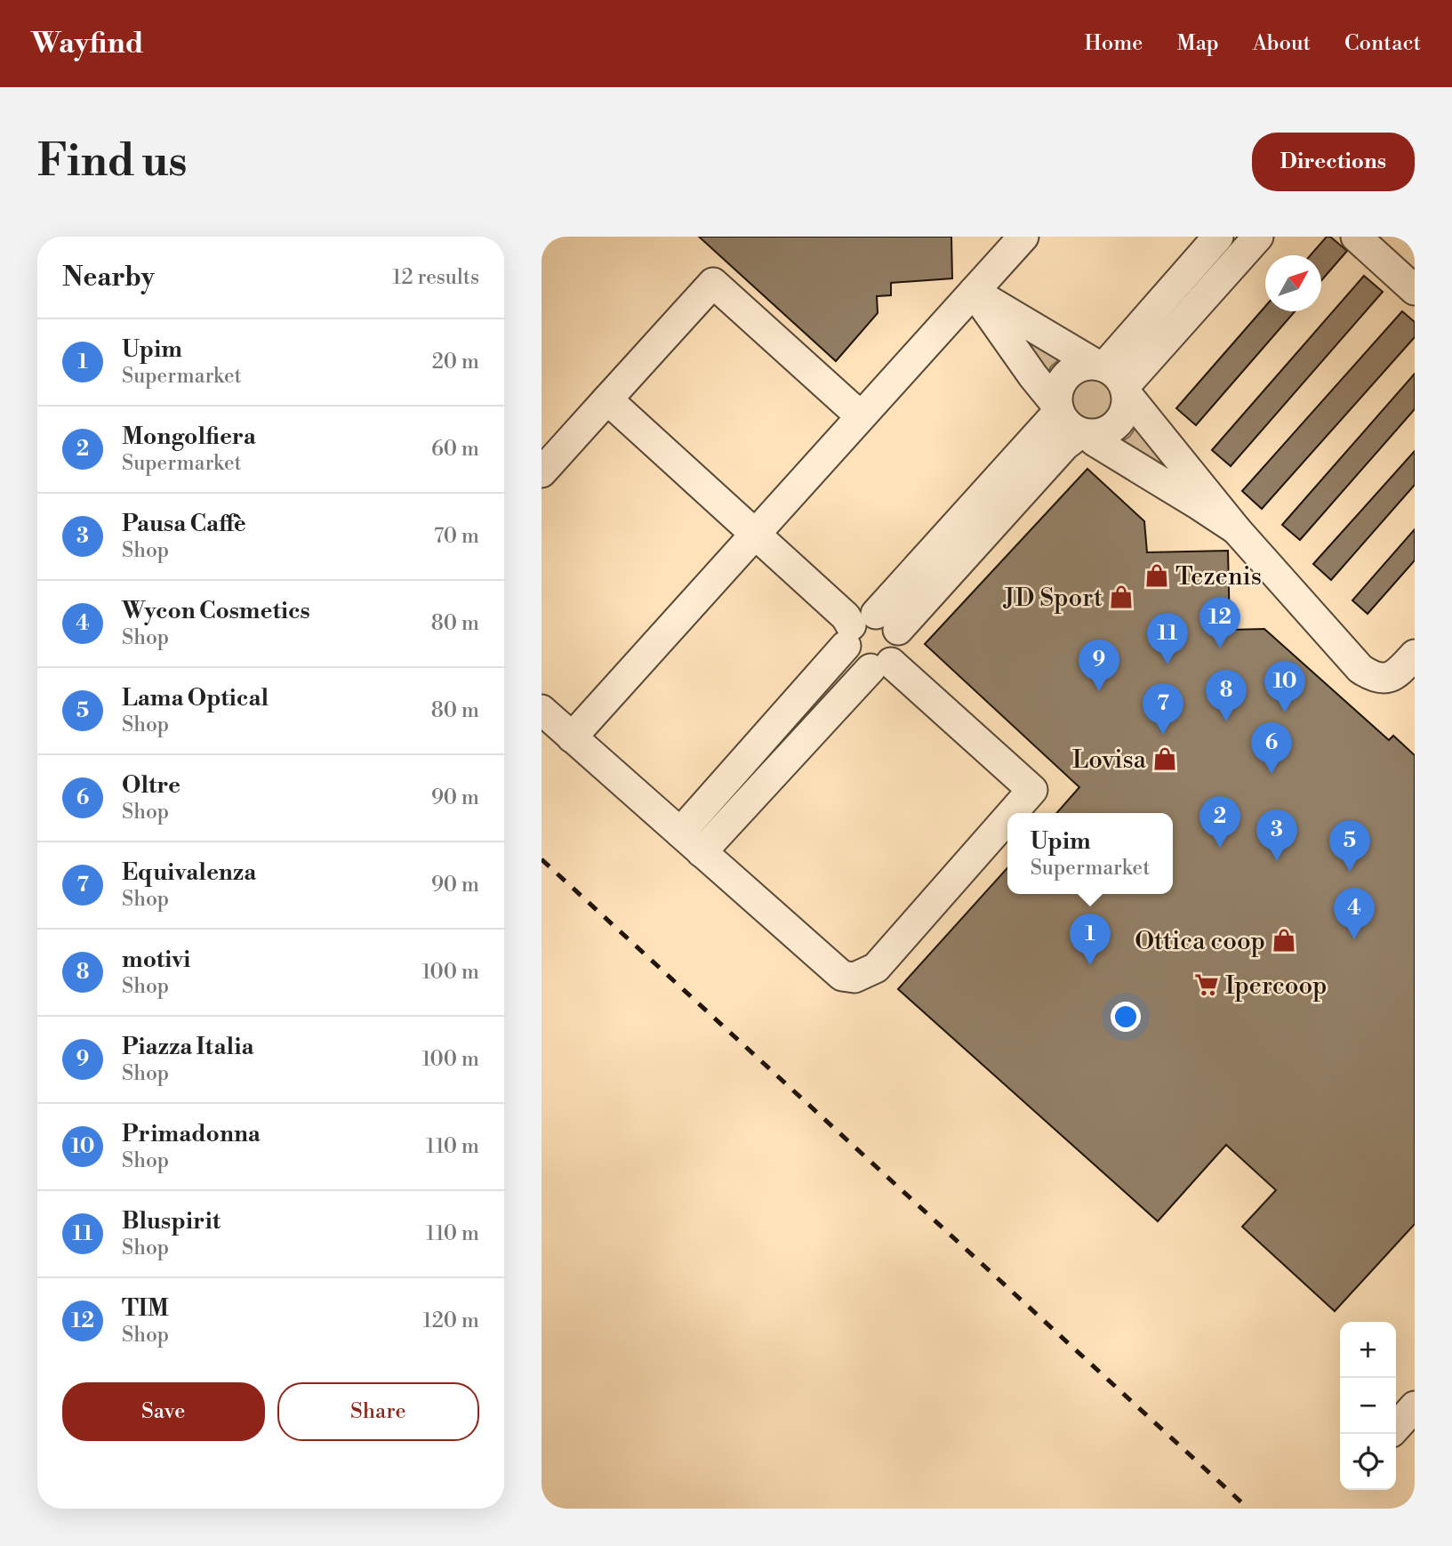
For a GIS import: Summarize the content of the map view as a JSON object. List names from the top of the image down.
{
  "places": {
    "shop": [
      "Tezenis",
      "JD Sport",
      "Lovisa",
      "Ottica coop"
    ],
    "supermarket": ["Ipercoop"]
  },
  "north": "top right",
  "page": {
    "header": "Wayfind",
    "nav": [
      "Home",
      "Map",
      "About",
      "Contact"
    ],
    "buttons": [
      "Directions",
      ["Save", "Share"]
    ],
    "title": "Find us",
    "heading": ["Nearby", "12 results"],
    "list": [
      {
        "mark": "1",
        "name": "Upim",
        "note": "Supermarket",
        "value": "20 m"
      },
      {
        "mark": "2",
        "name": "Mongolfiera",
        "note": "Supermarket",
        "value": "60 m"
      },
      {
        "mark": "3",
        "name": "Pausa Caffè",
        "note": "Shop",
        "value": "70 m"
      },
      {
        "mark": "4",
        "name": "Wycon Cosmetics",
        "note": "Shop",
        "value": "80 m"
      },
      {
        "mark": "5",
        "name": "Lama Optical",
        "note": "Shop",
        "value": "80 m"
      },
      {
        "mark": "6",
        "name": "Oltre",
        "note": "Shop",
        "value": "90 m"
      },
      {
        "mark": "7",
        "name": "Equivalenza",
        "note": "Shop",
        "value": "90 m"
      },
      {
        "mark": "8",
        "name": "motivi",
        "note": "Shop",
        "value": "100 m"
      },
      {
        "mark": "9",
        "name": "Piazza Italia",
        "note": "Shop",
        "value": "100 m"
      },
      {
        "mark": "10",
        "name": "Primadonna",
        "note": "Shop",
        "value": "110 m"
      },
      {
        "mark": "11",
        "name": "Bluspirit",
        "note": "Shop",
        "value": "110 m"
      },
      {
        "mark": "12",
        "name": "TIM",
        "note": "Shop",
        "value": "120 m"
      }
    ],
    "pins": [
      "12",
      "11",
      "9",
      "10",
      "8",
      "7",
      "6",
      "2",
      "3",
      "5",
      "4",
      "1"
    ],
    "popup": ["Upim", "Supermarket"],
    "map_buttons": ["+", "−"]
  }
}
